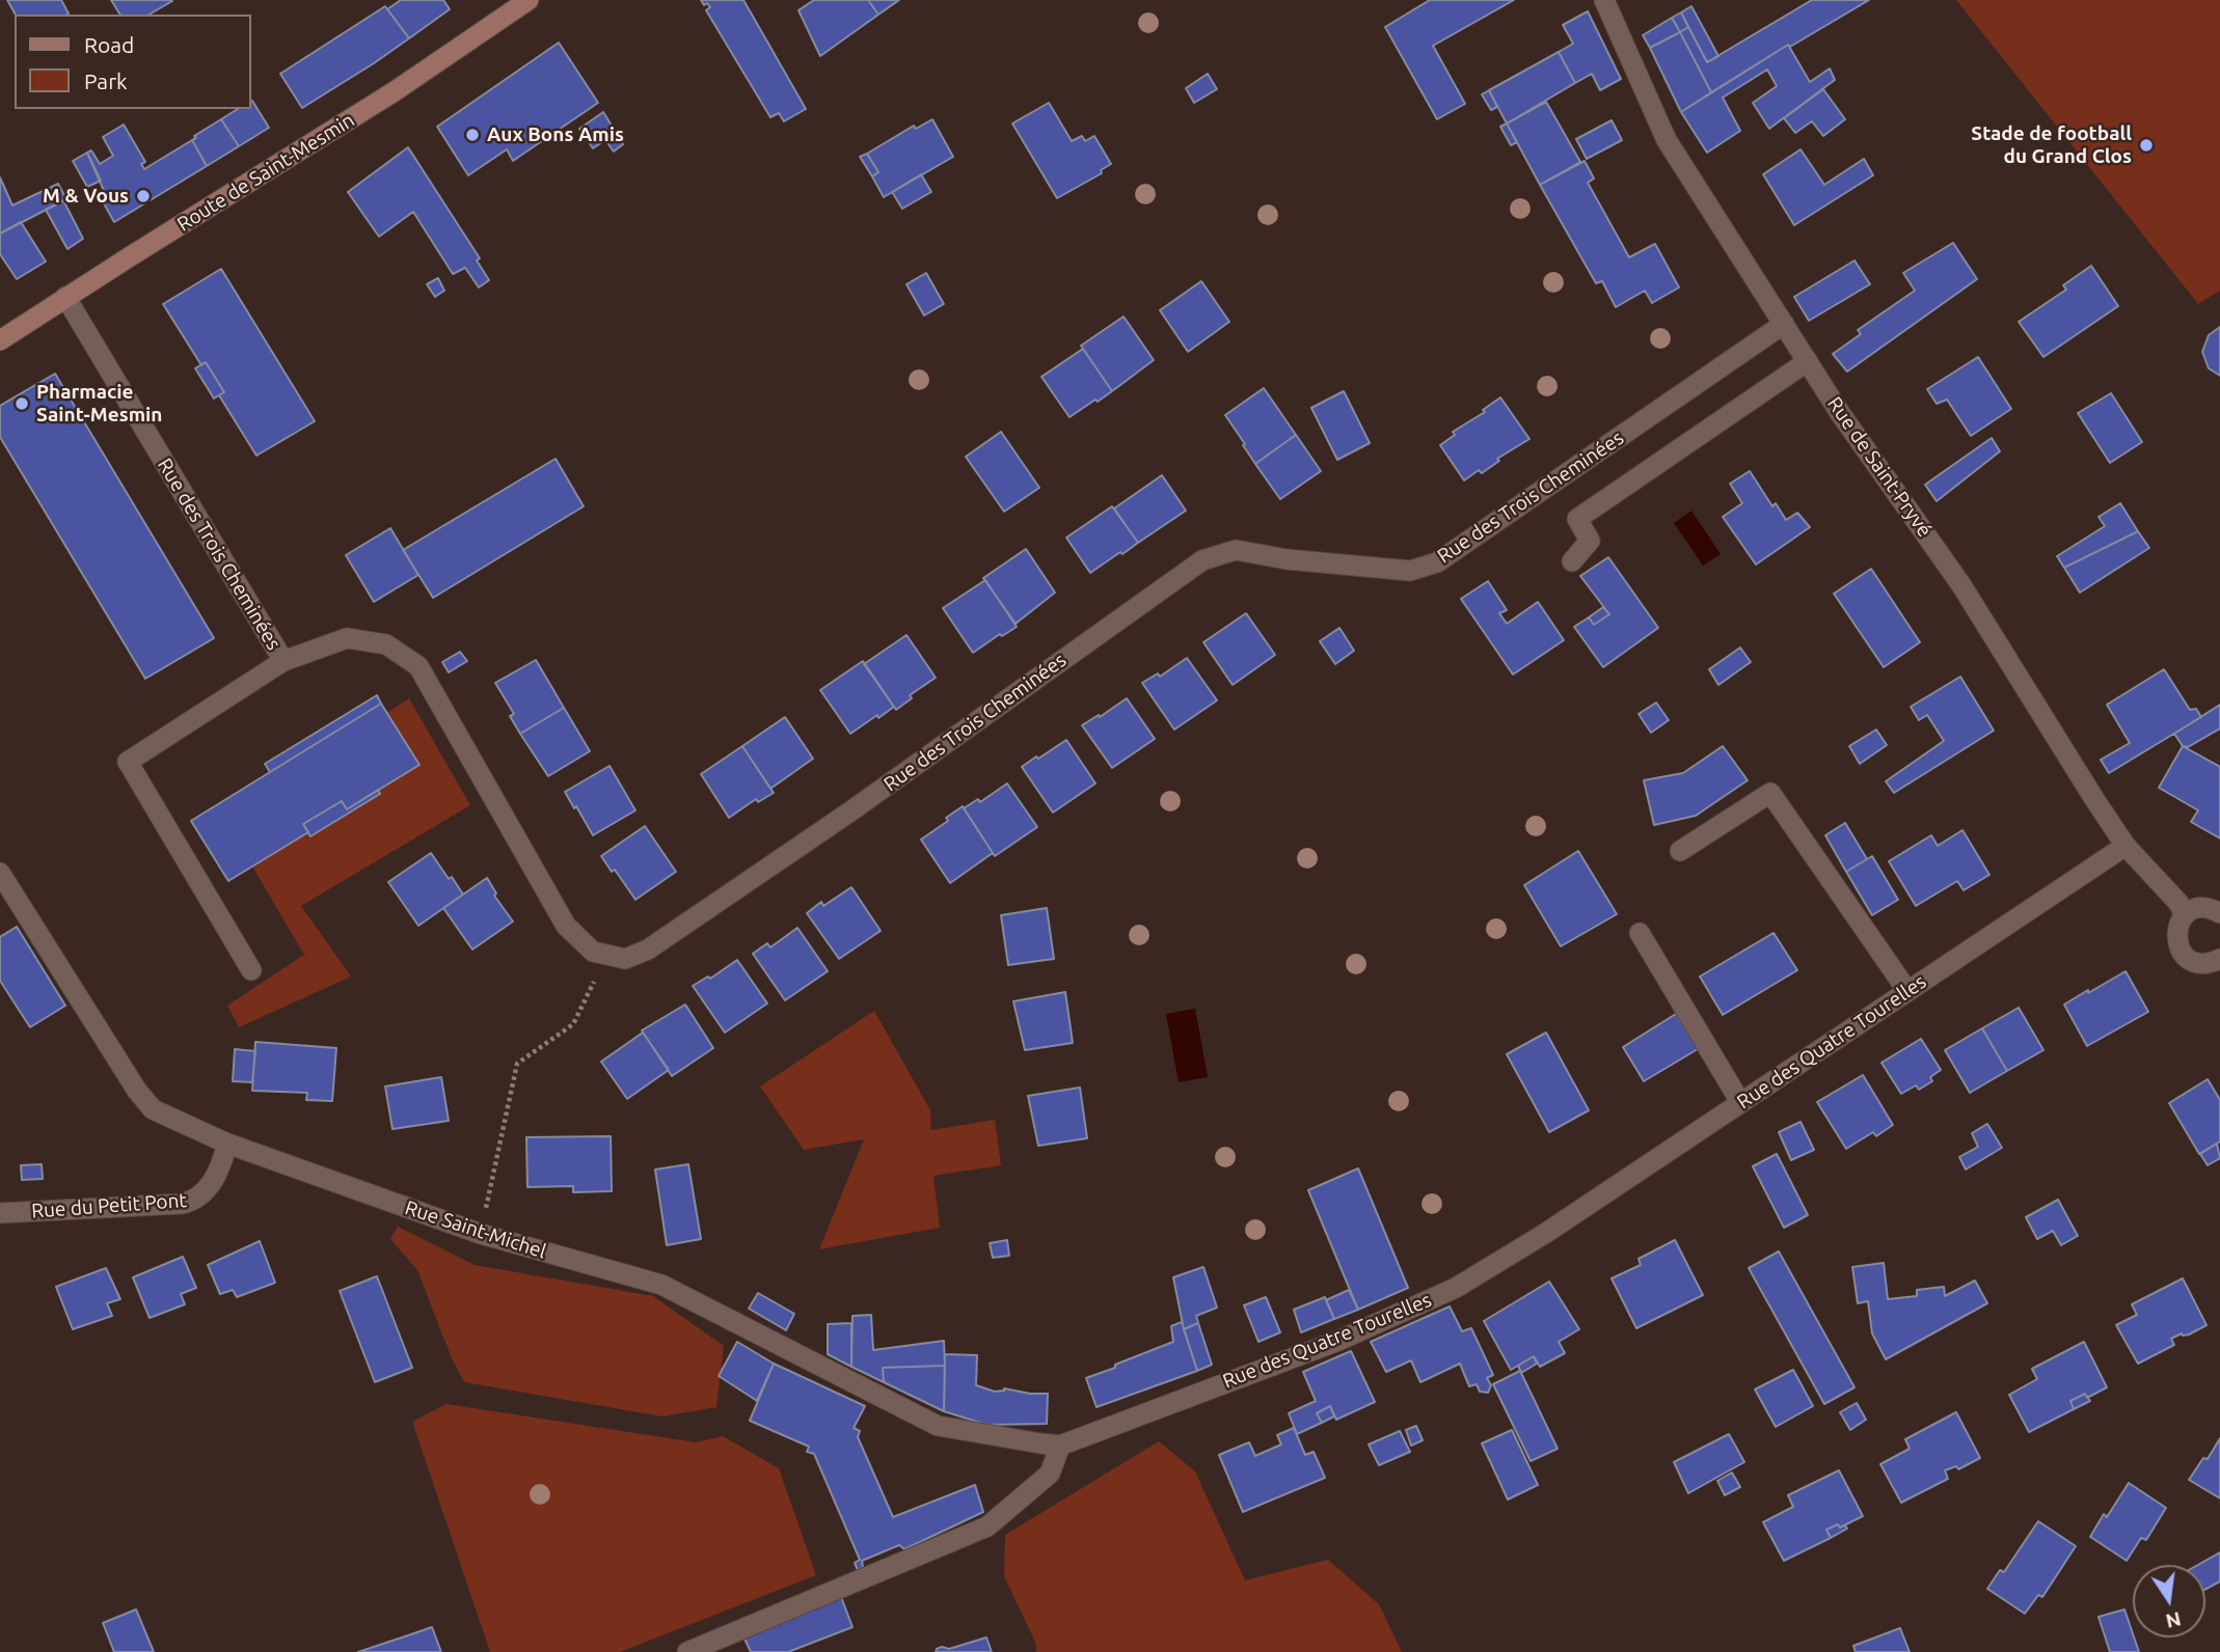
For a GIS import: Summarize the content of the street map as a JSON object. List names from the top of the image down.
{
  "streets": {
    "main road": ["Route de Saint-Mesmin"],
    "street": [
      "Rue de Saint-Pryvé",
      "Rue des Trois Cheminées",
      "Rue des Quatre Tourelles",
      "Rue du Petit Pont",
      "Rue Saint-Michel"
    ]
  },
  "crossings": [
    ["Route de Saint-Mesmin", "Rue des Trois Cheminées"],
    ["Rue de Saint-Pryvé", "Rue des Trois Cheminées"],
    ["Rue de Saint-Pryvé", "Rue des Quatre Tourelles"],
    ["Rue des Quatre Tourelles", "Rue Saint-Michel"],
    ["Rue du Petit Pont", "Rue Saint-Michel"]
  ],
  "places": [
    "Aux Bons Amis",
    "Stade de football du Grand Clos",
    "M & Vous",
    "Pharmacie Saint-Mesmin"
  ],
  "legend": ["Road", "Park"],
  "north": "bottom"
}
